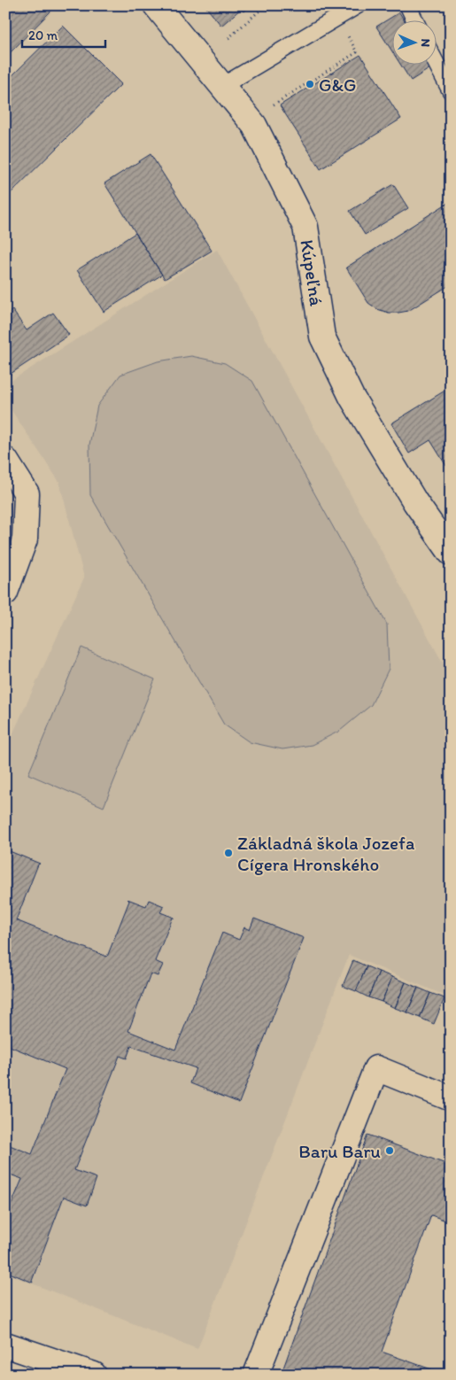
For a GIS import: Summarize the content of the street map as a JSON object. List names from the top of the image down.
{
  "streets": {
    "street": ["Kúpeľná"]
  },
  "places": ["G&G", "Základná škola Jozefa Cígera Hronského", "Baru Baru"],
  "scale_bar": "20 m",
  "north": "right"
}
